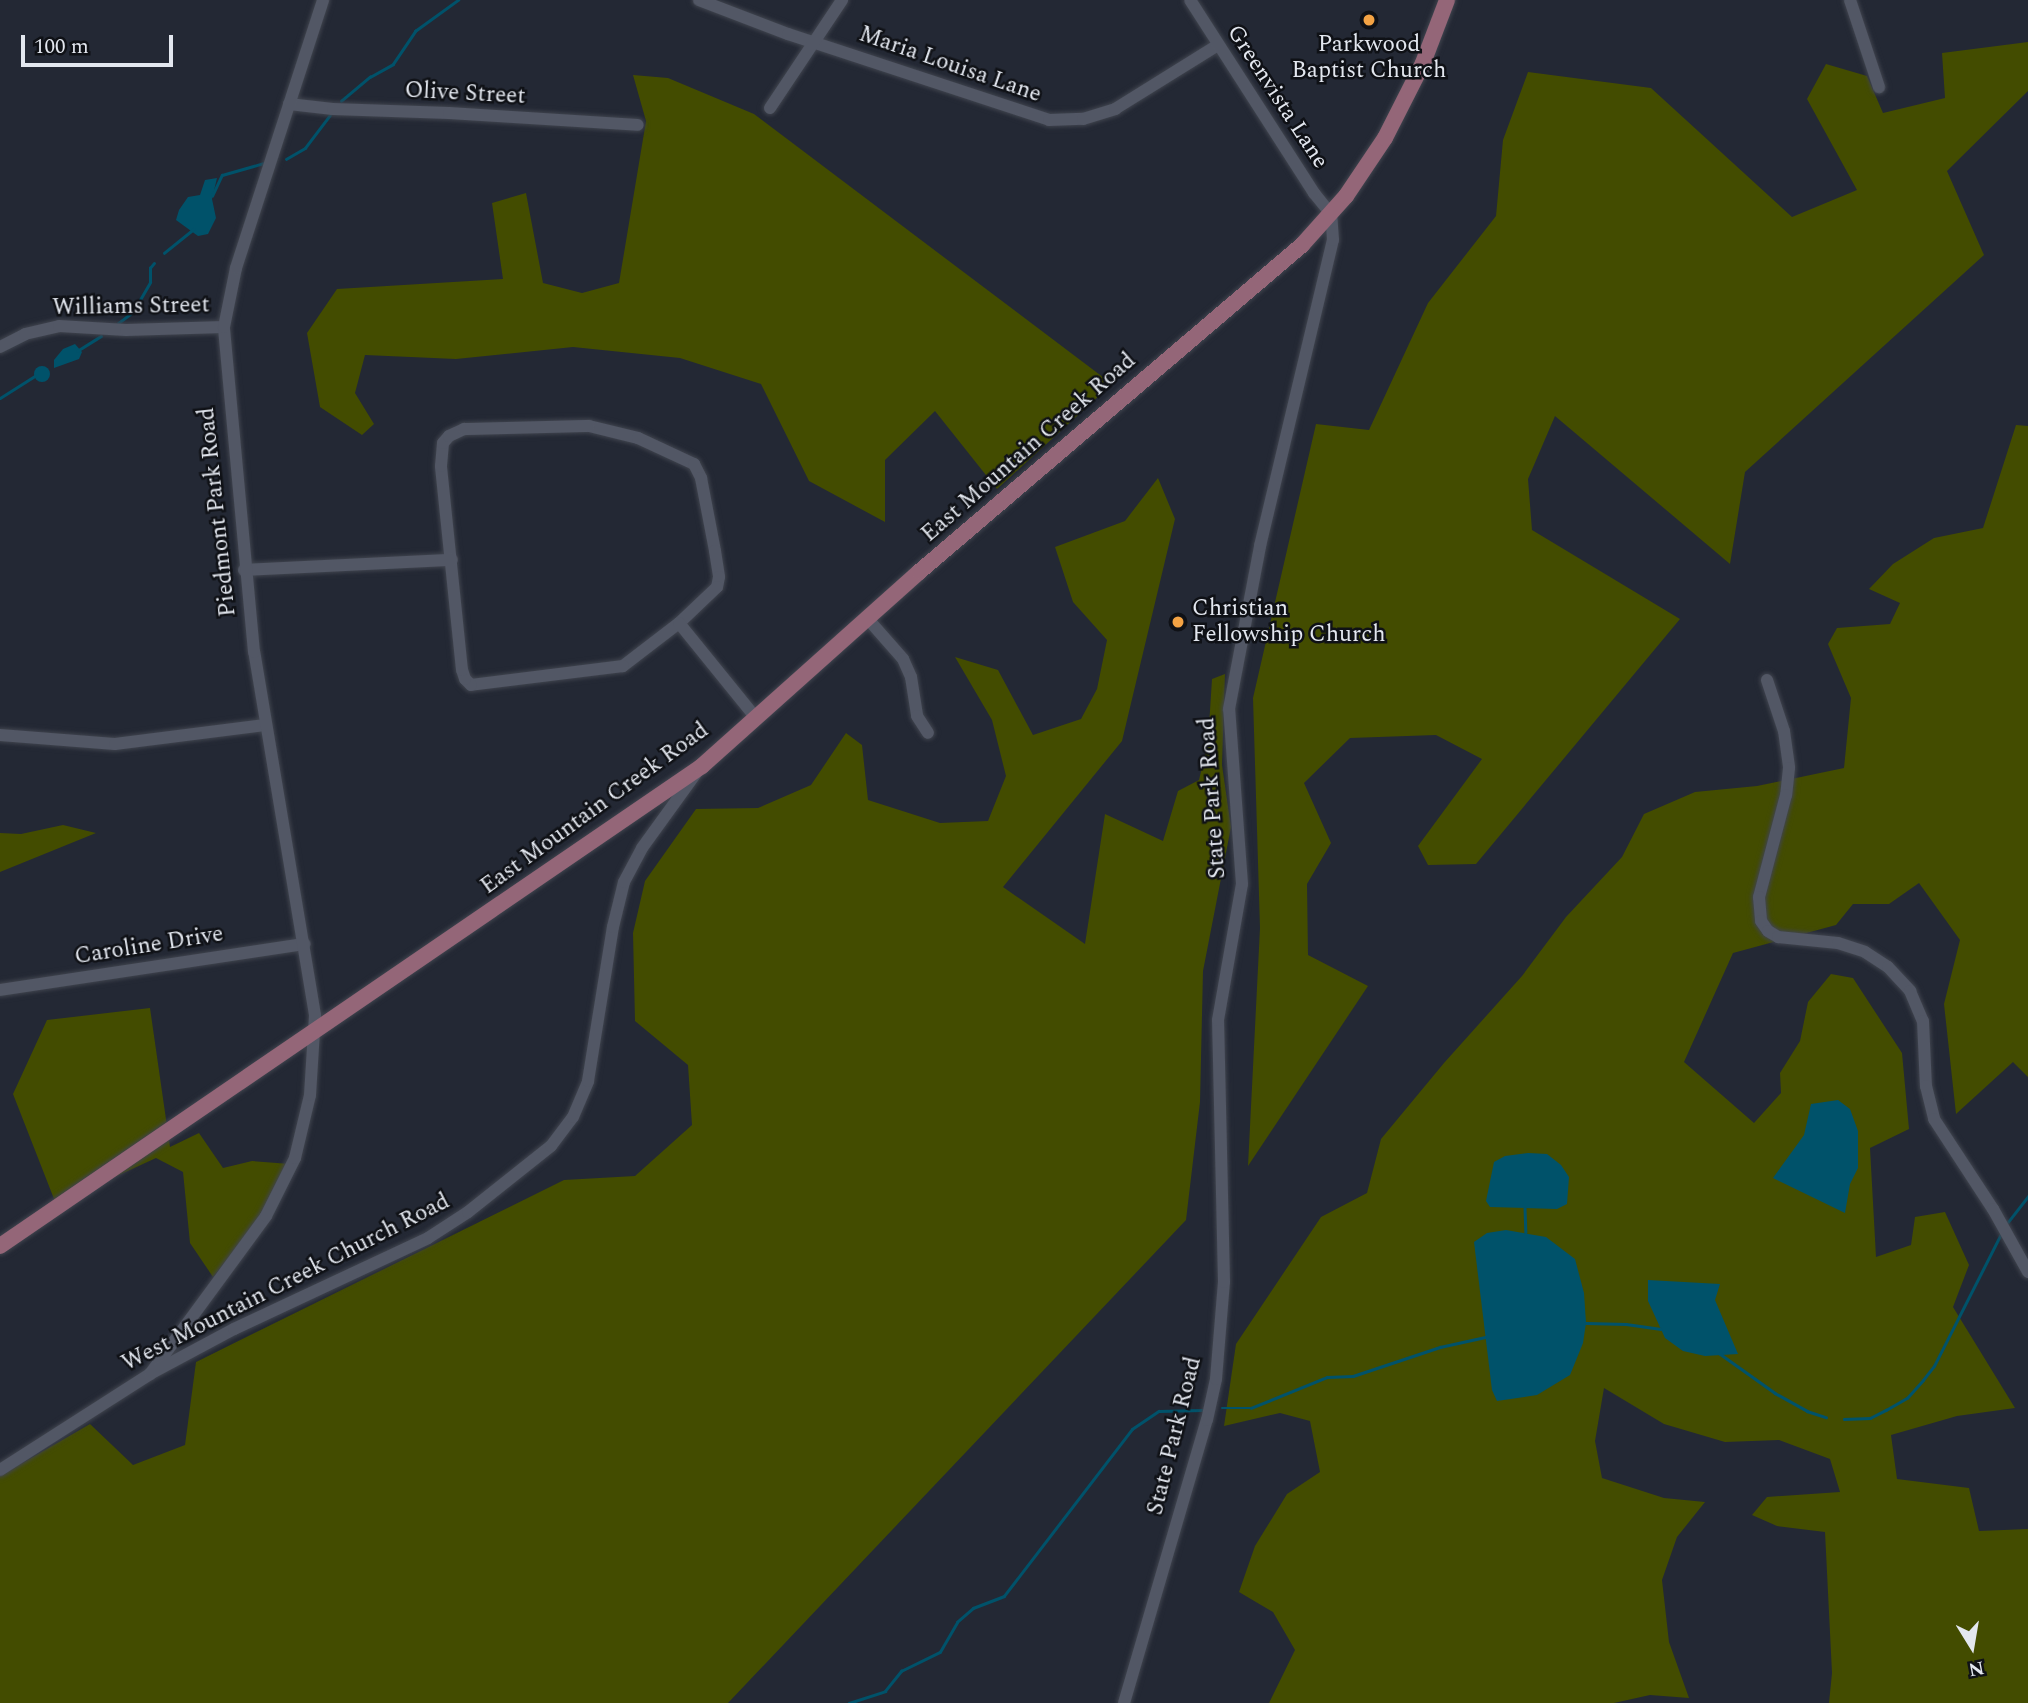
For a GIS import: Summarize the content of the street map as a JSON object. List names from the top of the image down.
{
  "streets": {
    "main road": ["East Mountain Creek Road"],
    "street": [
      "Maria Louisa Lane",
      "Olive Street",
      "Greenvista Lane",
      "Williams Street",
      "Piedmont Park Road",
      "State Park Road",
      "Caroline Drive",
      "West Mountain Creek Church Road"
    ]
  },
  "crossings": [
    ["Maria Louisa Lane", "Greenvista Lane"],
    ["Olive Street", "Piedmont Park Road"],
    ["Greenvista Lane", "East Mountain Creek Road"],
    ["Greenvista Lane", "State Park Road"],
    ["Williams Street", "Piedmont Park Road"],
    ["East Mountain Creek Road", "Piedmont Park Road"],
    ["East Mountain Creek Road", "State Park Road"],
    ["East Mountain Creek Road", "West Mountain Creek Church Road"],
    ["Piedmont Park Road", "Caroline Drive"],
    ["Piedmont Park Road", "West Mountain Creek Church Road"]
  ],
  "places": ["Parkwood Baptist Church", "Christian Fellowship Church"],
  "scale_bar": "100 m",
  "north": "bottom"
}
